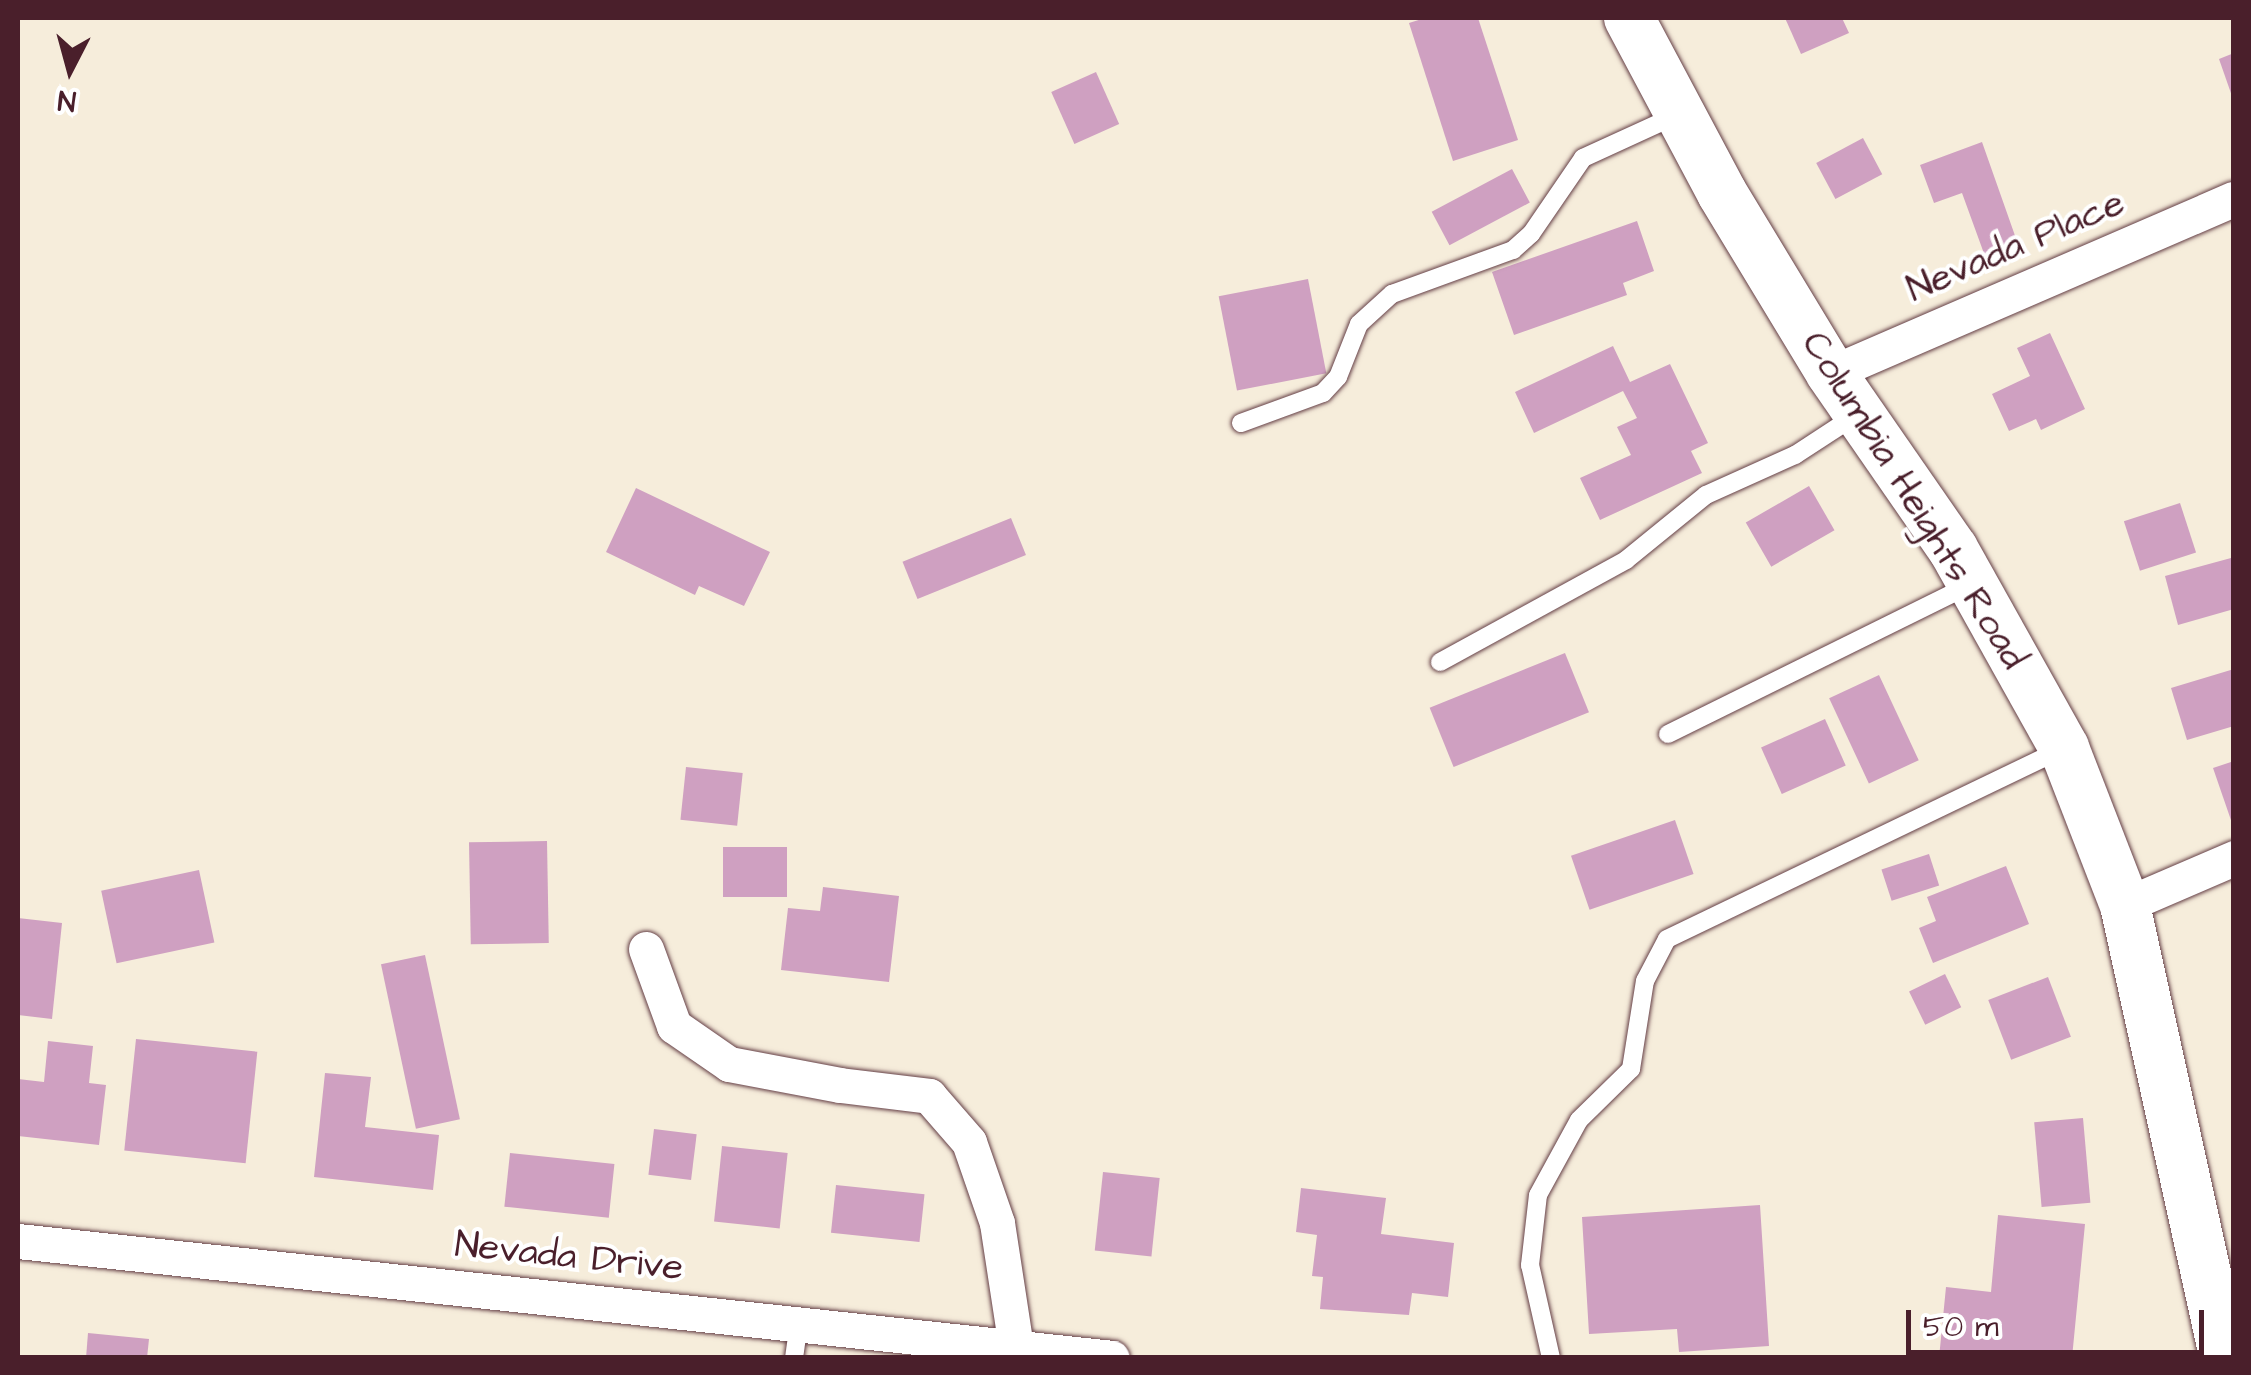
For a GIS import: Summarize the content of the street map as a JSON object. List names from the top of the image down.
{
  "streets": {
    "street": ["Nevada Place", "Columbia Heights Road", "Nevada Drive"]
  },
  "crossings": [
    ["Nevada Place", "Columbia Heights Road"]
  ],
  "scale_bar": "50 m",
  "north": "bottom"
}
